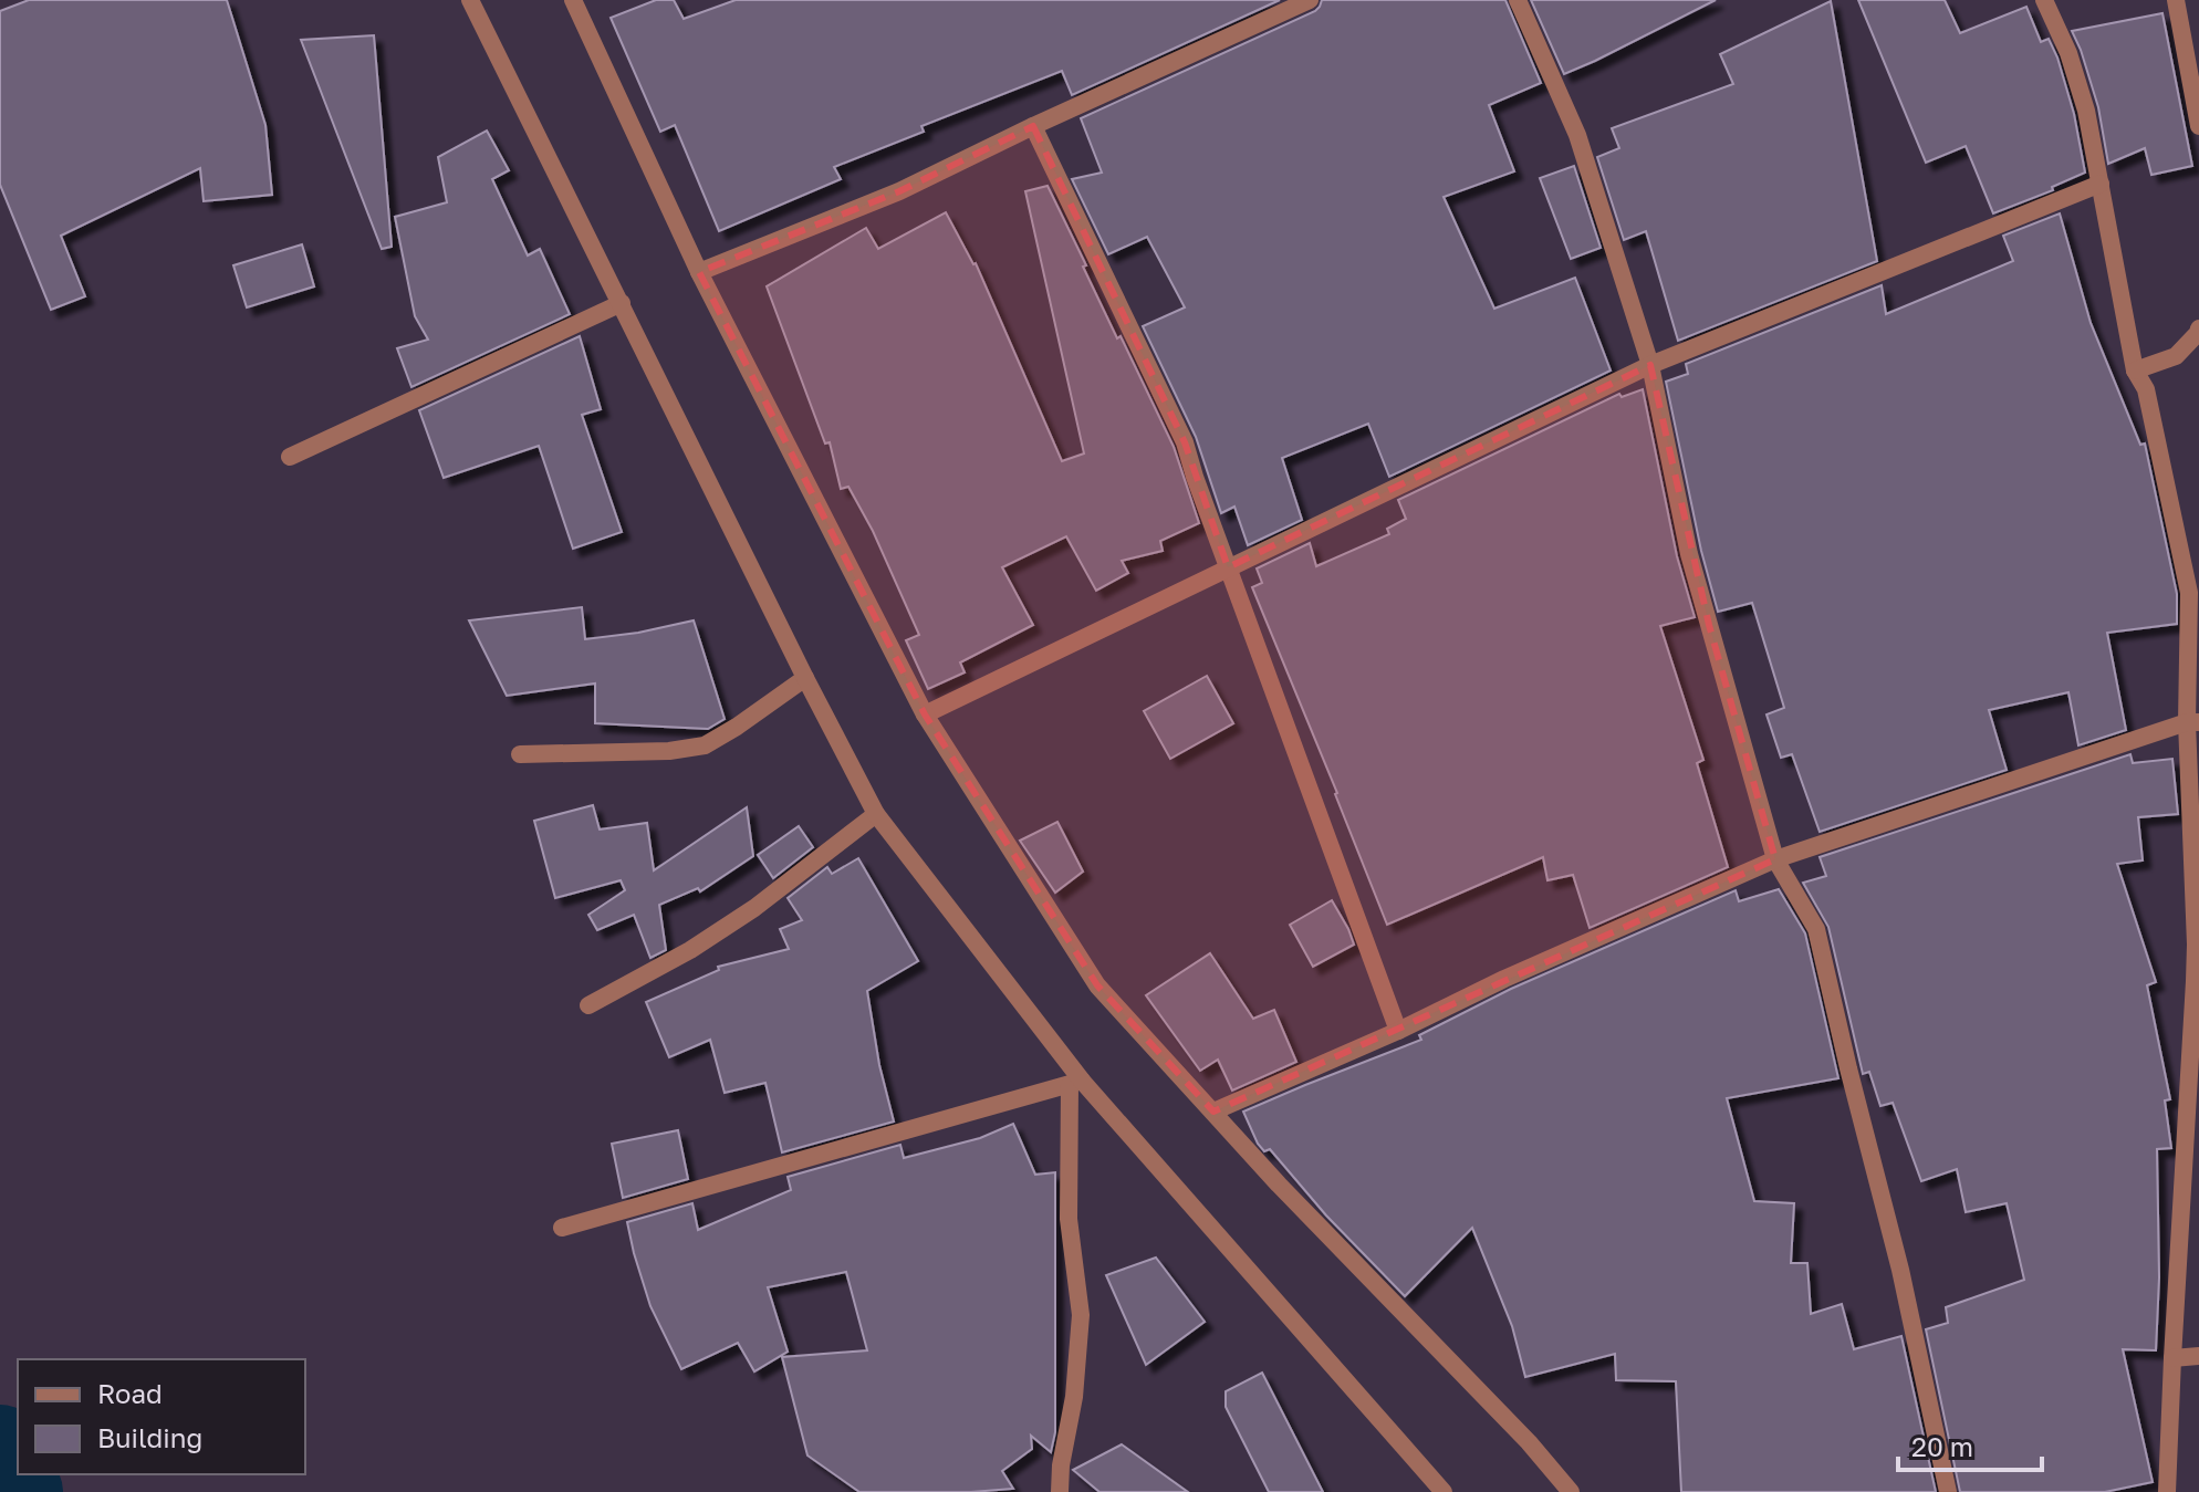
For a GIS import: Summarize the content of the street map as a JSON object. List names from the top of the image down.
{
  "legend": ["Road", "Building"],
  "scale_bar": "20 m"
}
